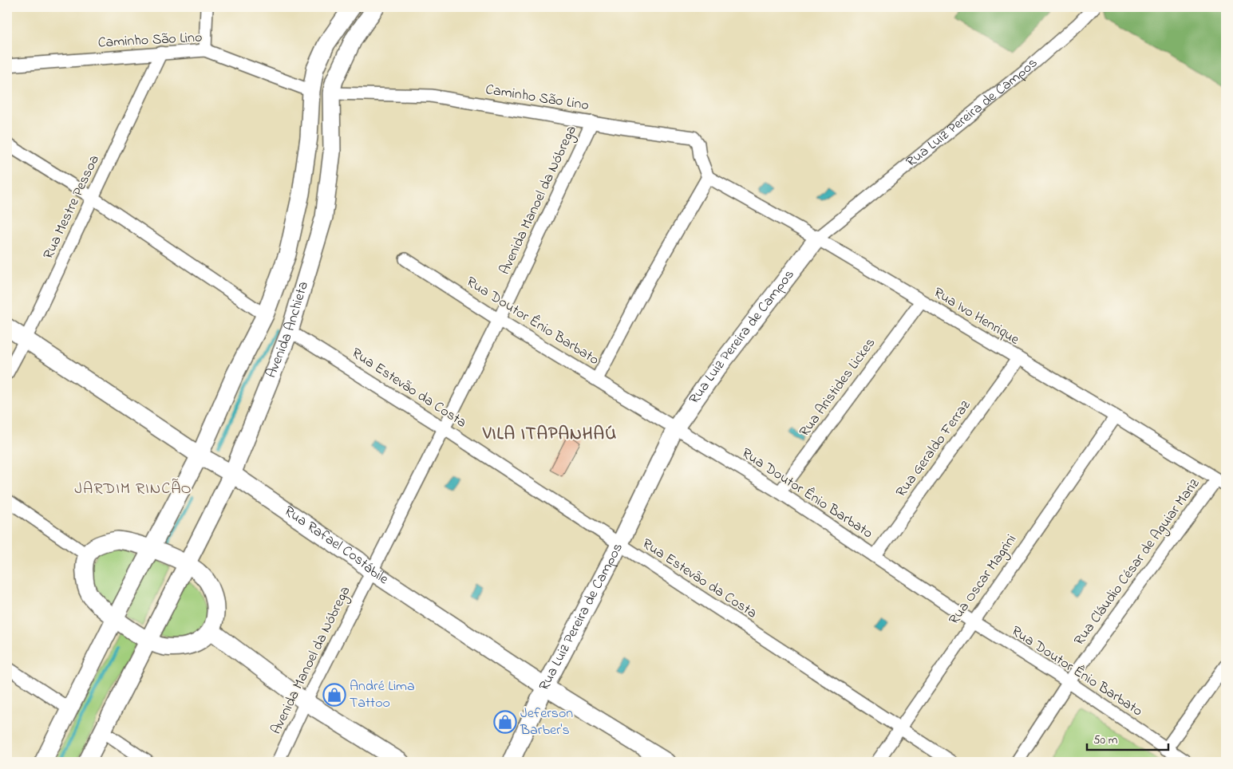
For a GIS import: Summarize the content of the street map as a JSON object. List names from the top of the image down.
{
  "streets": {
    "street": [
      "Caminho São Lino",
      "Rua Luiz Pereira de Campos",
      "Avenida Manoel da Nóbrega",
      "Rua Mestre Pessoa",
      "Rua Ivo Henrique",
      "Rua Doutor Ênio Barbato",
      "Avenida Anchieta",
      "Rua Aristides Lickes",
      "Rua Estevão da Costa",
      "Rua Geraldo Ferraz",
      "Rua Rafael Costábile",
      "Rua Cláudio César de Aguiar Mariz",
      "Rua Oscar Magrini"
    ]
  },
  "crossings": [
    ["Caminho São Lino", "Avenida Manoel da Nóbrega"],
    ["Caminho São Lino", "Rua Mestre Pessoa"],
    ["Caminho São Lino", "Rua Ivo Henrique"],
    ["Caminho São Lino", "Avenida Anchieta"],
    ["Rua Luiz Pereira de Campos", "Rua Ivo Henrique"],
    ["Rua Luiz Pereira de Campos", "Rua Doutor Ênio Barbato"],
    ["Rua Luiz Pereira de Campos", "Rua Estevão da Costa"],
    ["Rua Luiz Pereira de Campos", "Rua Rafael Costábile"],
    ["Avenida Manoel da Nóbrega", "Rua Doutor Ênio Barbato"],
    ["Avenida Manoel da Nóbrega", "Rua Estevão da Costa"],
    ["Avenida Manoel da Nóbrega", "Rua Rafael Costábile"],
    ["Rua Mestre Pessoa", "Rua Rafael Costábile"],
    ["Rua Ivo Henrique", "Rua Aristides Lickes"],
    ["Rua Ivo Henrique", "Rua Geraldo Ferraz"],
    ["Rua Ivo Henrique", "Rua Cláudio César de Aguiar Mariz"],
    ["Rua Ivo Henrique", "Rua Oscar Magrini"],
    ["Rua Doutor Ênio Barbato", "Rua Aristides Lickes"],
    ["Rua Doutor Ênio Barbato", "Rua Geraldo Ferraz"],
    ["Rua Doutor Ênio Barbato", "Rua Cláudio César de Aguiar Mariz"],
    ["Rua Doutor Ênio Barbato", "Rua Oscar Magrini"],
    ["Avenida Anchieta", "Rua Estevão da Costa"],
    ["Avenida Anchieta", "Rua Rafael Costábile"],
    ["Rua Estevão da Costa", "Rua Oscar Magrini"]
  ],
  "districts": ["VILA ITAPANHAÚ", "JARDIM RINCÃO"],
  "places": {
    "shop": ["André Lima Tattoo", "Jeferson Barber's"]
  },
  "scale_bar": "50 m"
}
